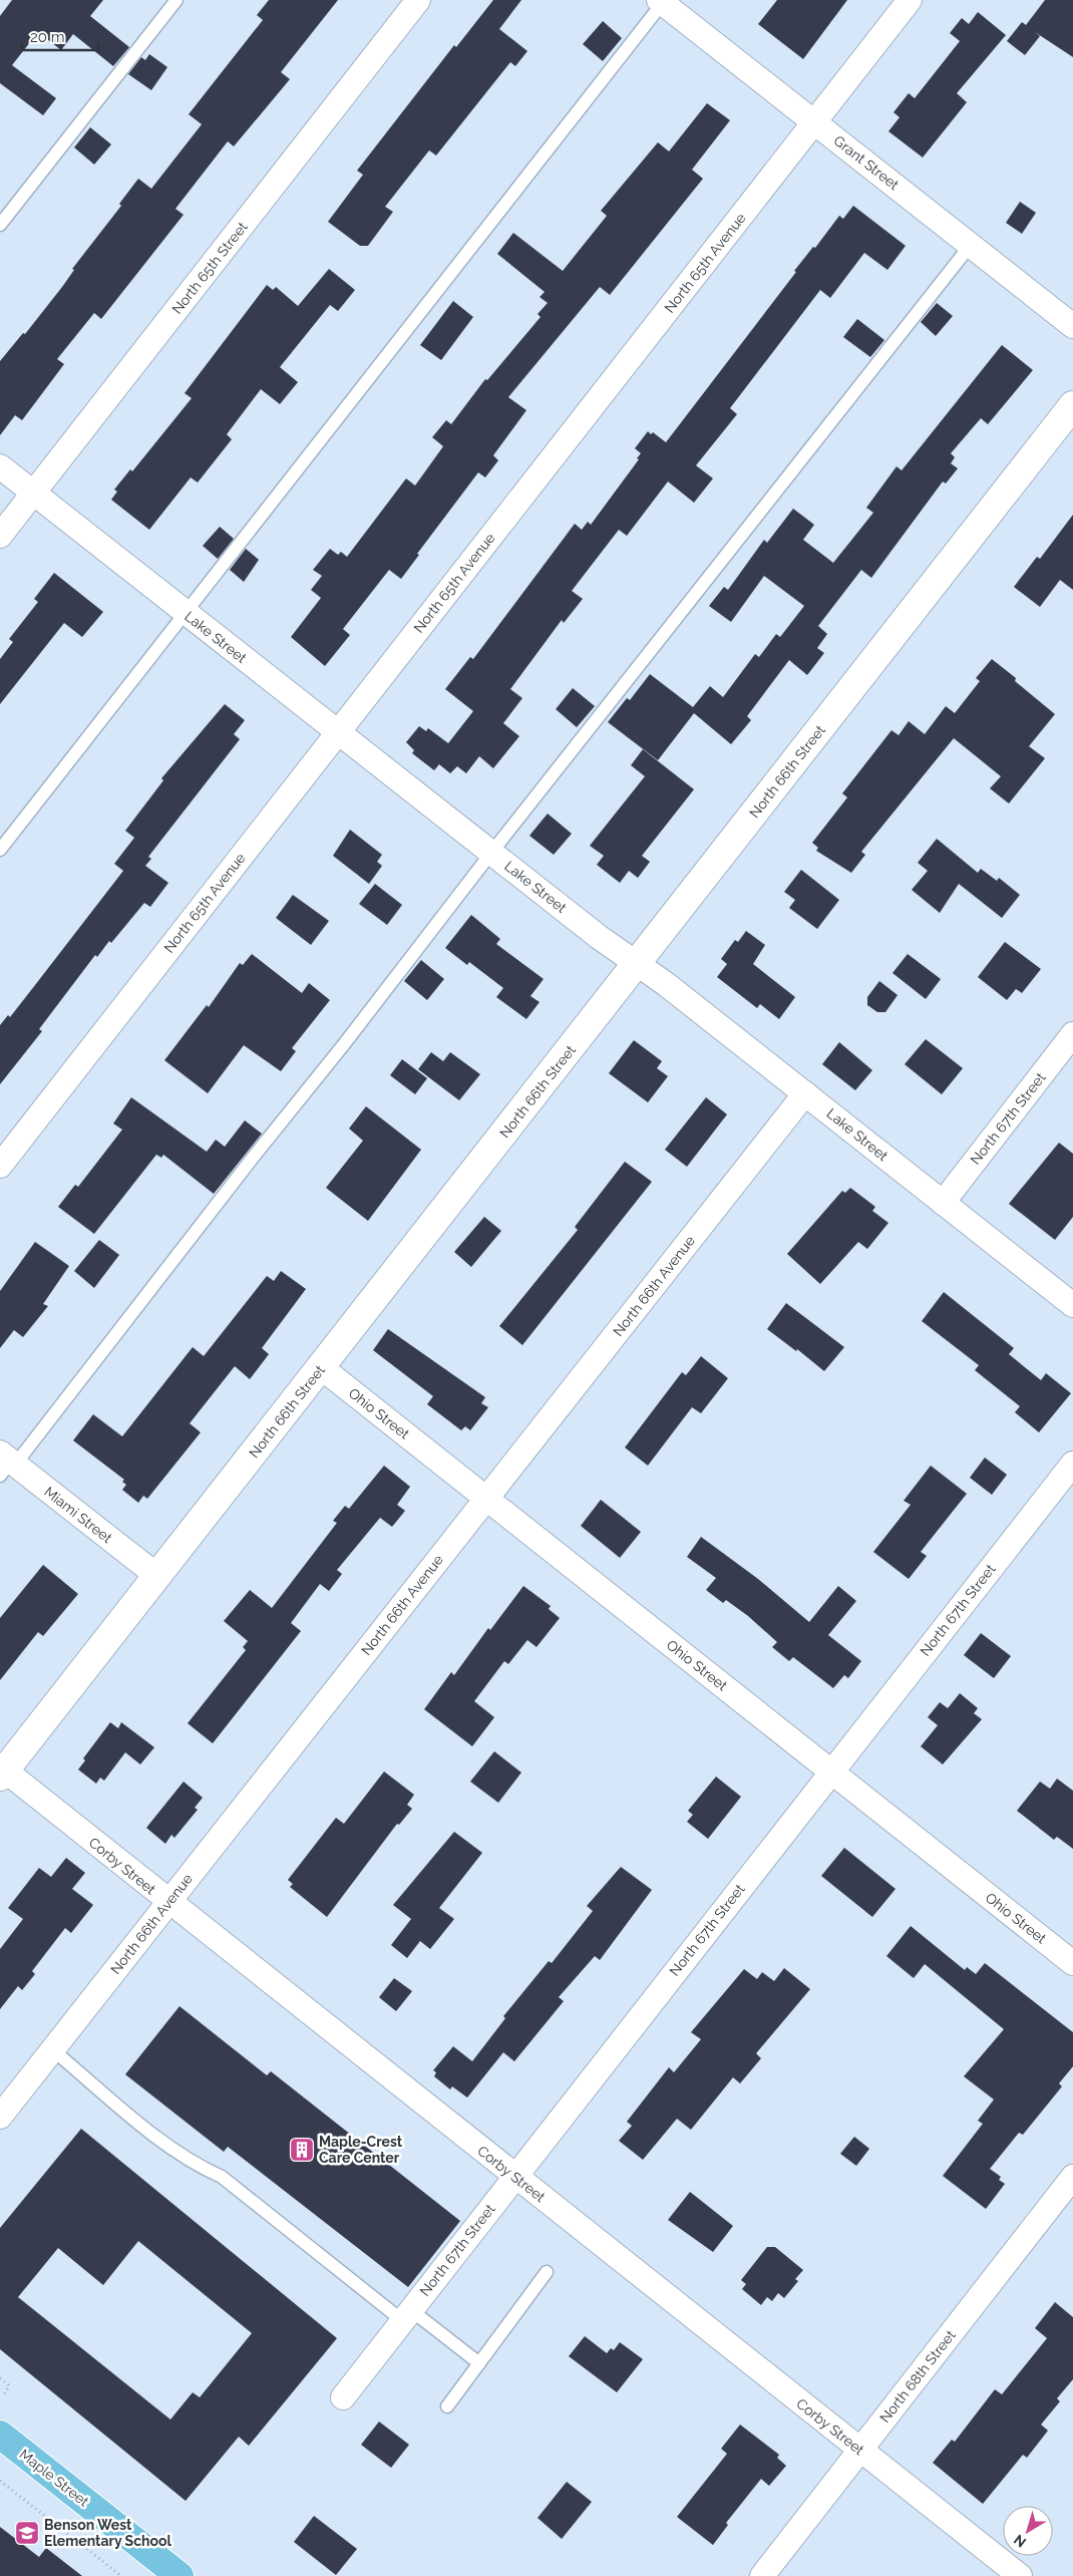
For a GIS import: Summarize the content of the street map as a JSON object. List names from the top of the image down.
{
  "streets": {
    "main road": ["Maple Street"],
    "street": [
      "Grant Street",
      "North 65th Avenue",
      "North 65th Street",
      "Lake Street",
      "North 66th Street",
      "North 67th Street",
      "North 66th Avenue",
      "Ohio Street",
      "Miami Street",
      "Corby Street",
      "North 68th Street"
    ]
  },
  "crossings": [
    ["Grant Street", "North 65th Avenue"],
    ["North 65th Avenue", "Lake Street"],
    ["North 65th Street", "Lake Street"],
    ["Lake Street", "North 66th Street"],
    ["Lake Street", "North 67th Street"],
    ["Lake Street", "North 66th Avenue"],
    ["North 66th Street", "Ohio Street"],
    ["North 66th Street", "Miami Street"],
    ["North 66th Street", "Corby Street"],
    ["North 67th Street", "Ohio Street"],
    ["North 67th Street", "Corby Street"],
    ["North 66th Avenue", "Ohio Street"],
    ["North 66th Avenue", "Corby Street"],
    ["Corby Street", "North 68th Street"]
  ],
  "places": {
    "building": ["Maple-Crest Care Center"],
    "school or university": ["Benson West Elementary School"]
  },
  "scale_bar": "20 m",
  "north": "bottom left"
}
